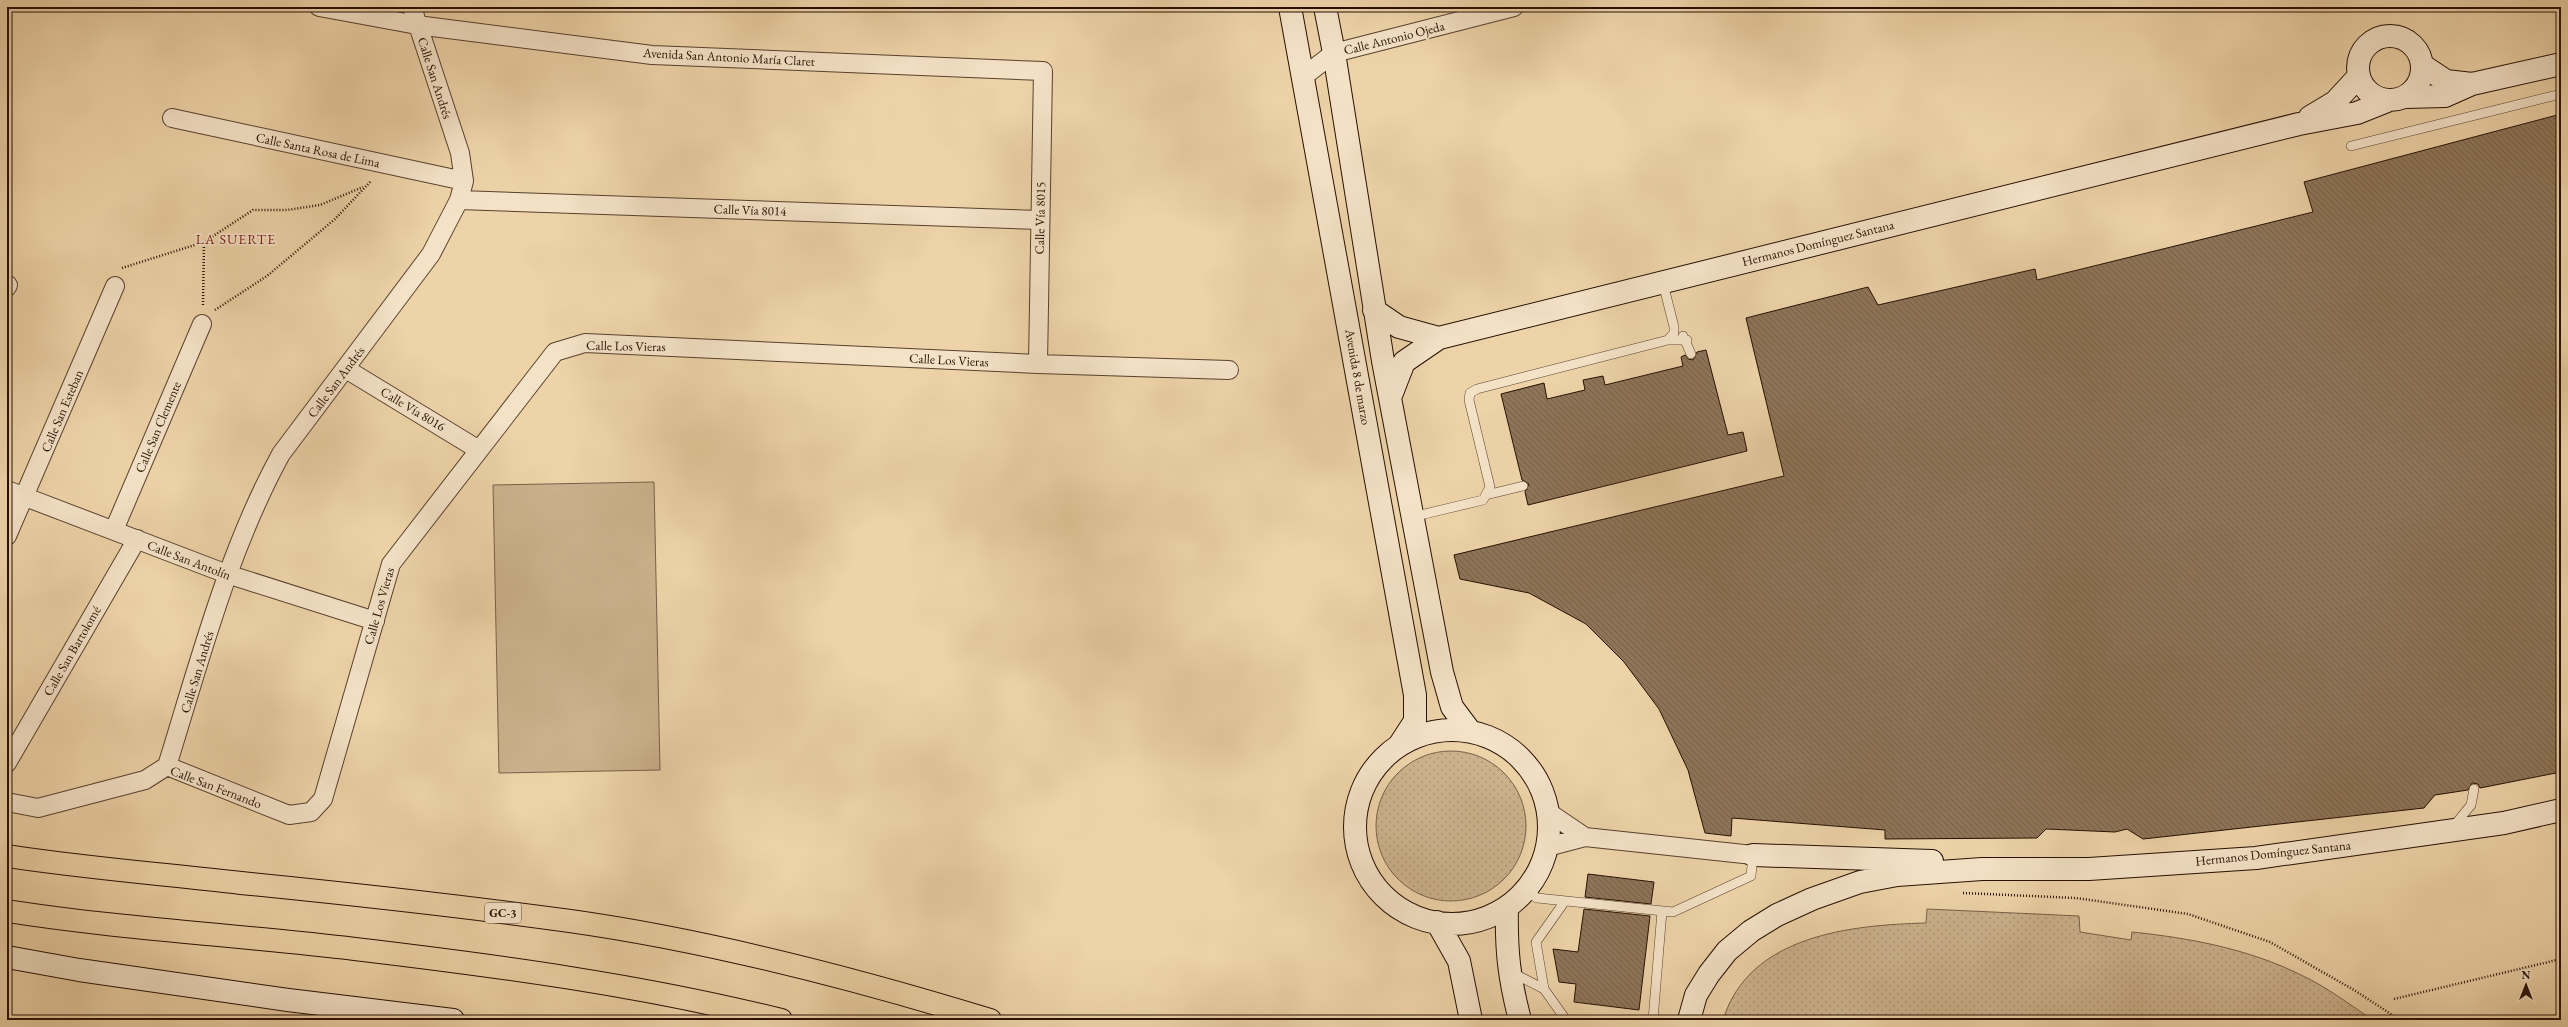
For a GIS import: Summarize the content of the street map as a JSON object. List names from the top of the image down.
{
  "streets": {
    "highway": ["GC-3"],
    "street": [
      "Calle Antonio Ojeda",
      "Avenida San Antonio María Claret",
      "Calle San Andrés",
      "Calle Santa Rosa de Lima",
      "Calle Vía 8014",
      "Calle Vía 8015",
      "Hermanos Domínguez Santana",
      "Calle Los Vieras",
      "Avenida 8 de marzo",
      "Calle Vía 8016",
      "Calle San Esteban",
      "Calle San Clemente",
      "Calle San Antolín",
      "Calle San Bartolomé",
      "Calle San Fernando"
    ]
  },
  "crossings": [
    ["Calle Antonio Ojeda", "Avenida 8 de marzo"],
    ["Avenida San Antonio María Claret", "Calle San Andrés"],
    ["Avenida San Antonio María Claret", "Calle Vía 8015"],
    ["Calle San Andrés", "Calle Santa Rosa de Lima"],
    ["Calle San Andrés", "Calle Vía 8014"],
    ["Calle San Andrés", "Calle Vía 8016"],
    ["Calle San Andrés", "Calle San Antolín"],
    ["Calle San Andrés", "Calle San Fernando"],
    ["Calle Vía 8014", "Calle Vía 8015"],
    ["Calle Vía 8015", "Calle Los Vieras"],
    ["Hermanos Domínguez Santana", "Avenida 8 de marzo"],
    ["Calle Los Vieras", "Calle Vía 8016"],
    ["Calle Los Vieras", "Calle San Antolín"],
    ["Calle Los Vieras", "Calle San Fernando"],
    ["Calle San Esteban", "Calle San Antolín"],
    ["Calle San Clemente", "Calle San Antolín"],
    ["Calle San Antolín", "Calle San Bartolomé"]
  ],
  "districts": ["LA SUERTE"],
  "north": "top"
}
